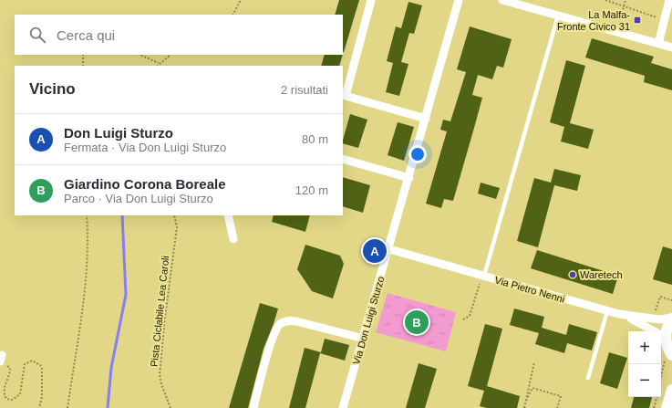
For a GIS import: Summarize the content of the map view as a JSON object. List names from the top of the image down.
{
  "streets": {
    "street": ["Via Pietro Nenni", "Via Don Luigi Sturzo"],
    "path": ["Pista Ciclabile Lea Caroli"]
  },
  "crossings": [
    ["Via Pietro Nenni", "Via Don Luigi Sturzo"]
  ],
  "places": {
    "transit": ["La Malfa- Fronte Civico 31"],
    "other": ["Waretech"]
  },
  "page": {
    "search": "Cerca qui",
    "heading": ["Vicino", "2 risultati"],
    "list": [
      {
        "mark": "A",
        "name": "Don Luigi Sturzo",
        "note": "Fermata · Via Don Luigi Sturzo",
        "value": "80 m"
      },
      {
        "mark": "B",
        "name": "Giardino Corona Boreale",
        "note": "Parco · Via Don Luigi Sturzo",
        "value": "120 m"
      }
    ],
    "pins": ["A", "B"],
    "map_buttons": ["+", "−"]
  }
}
